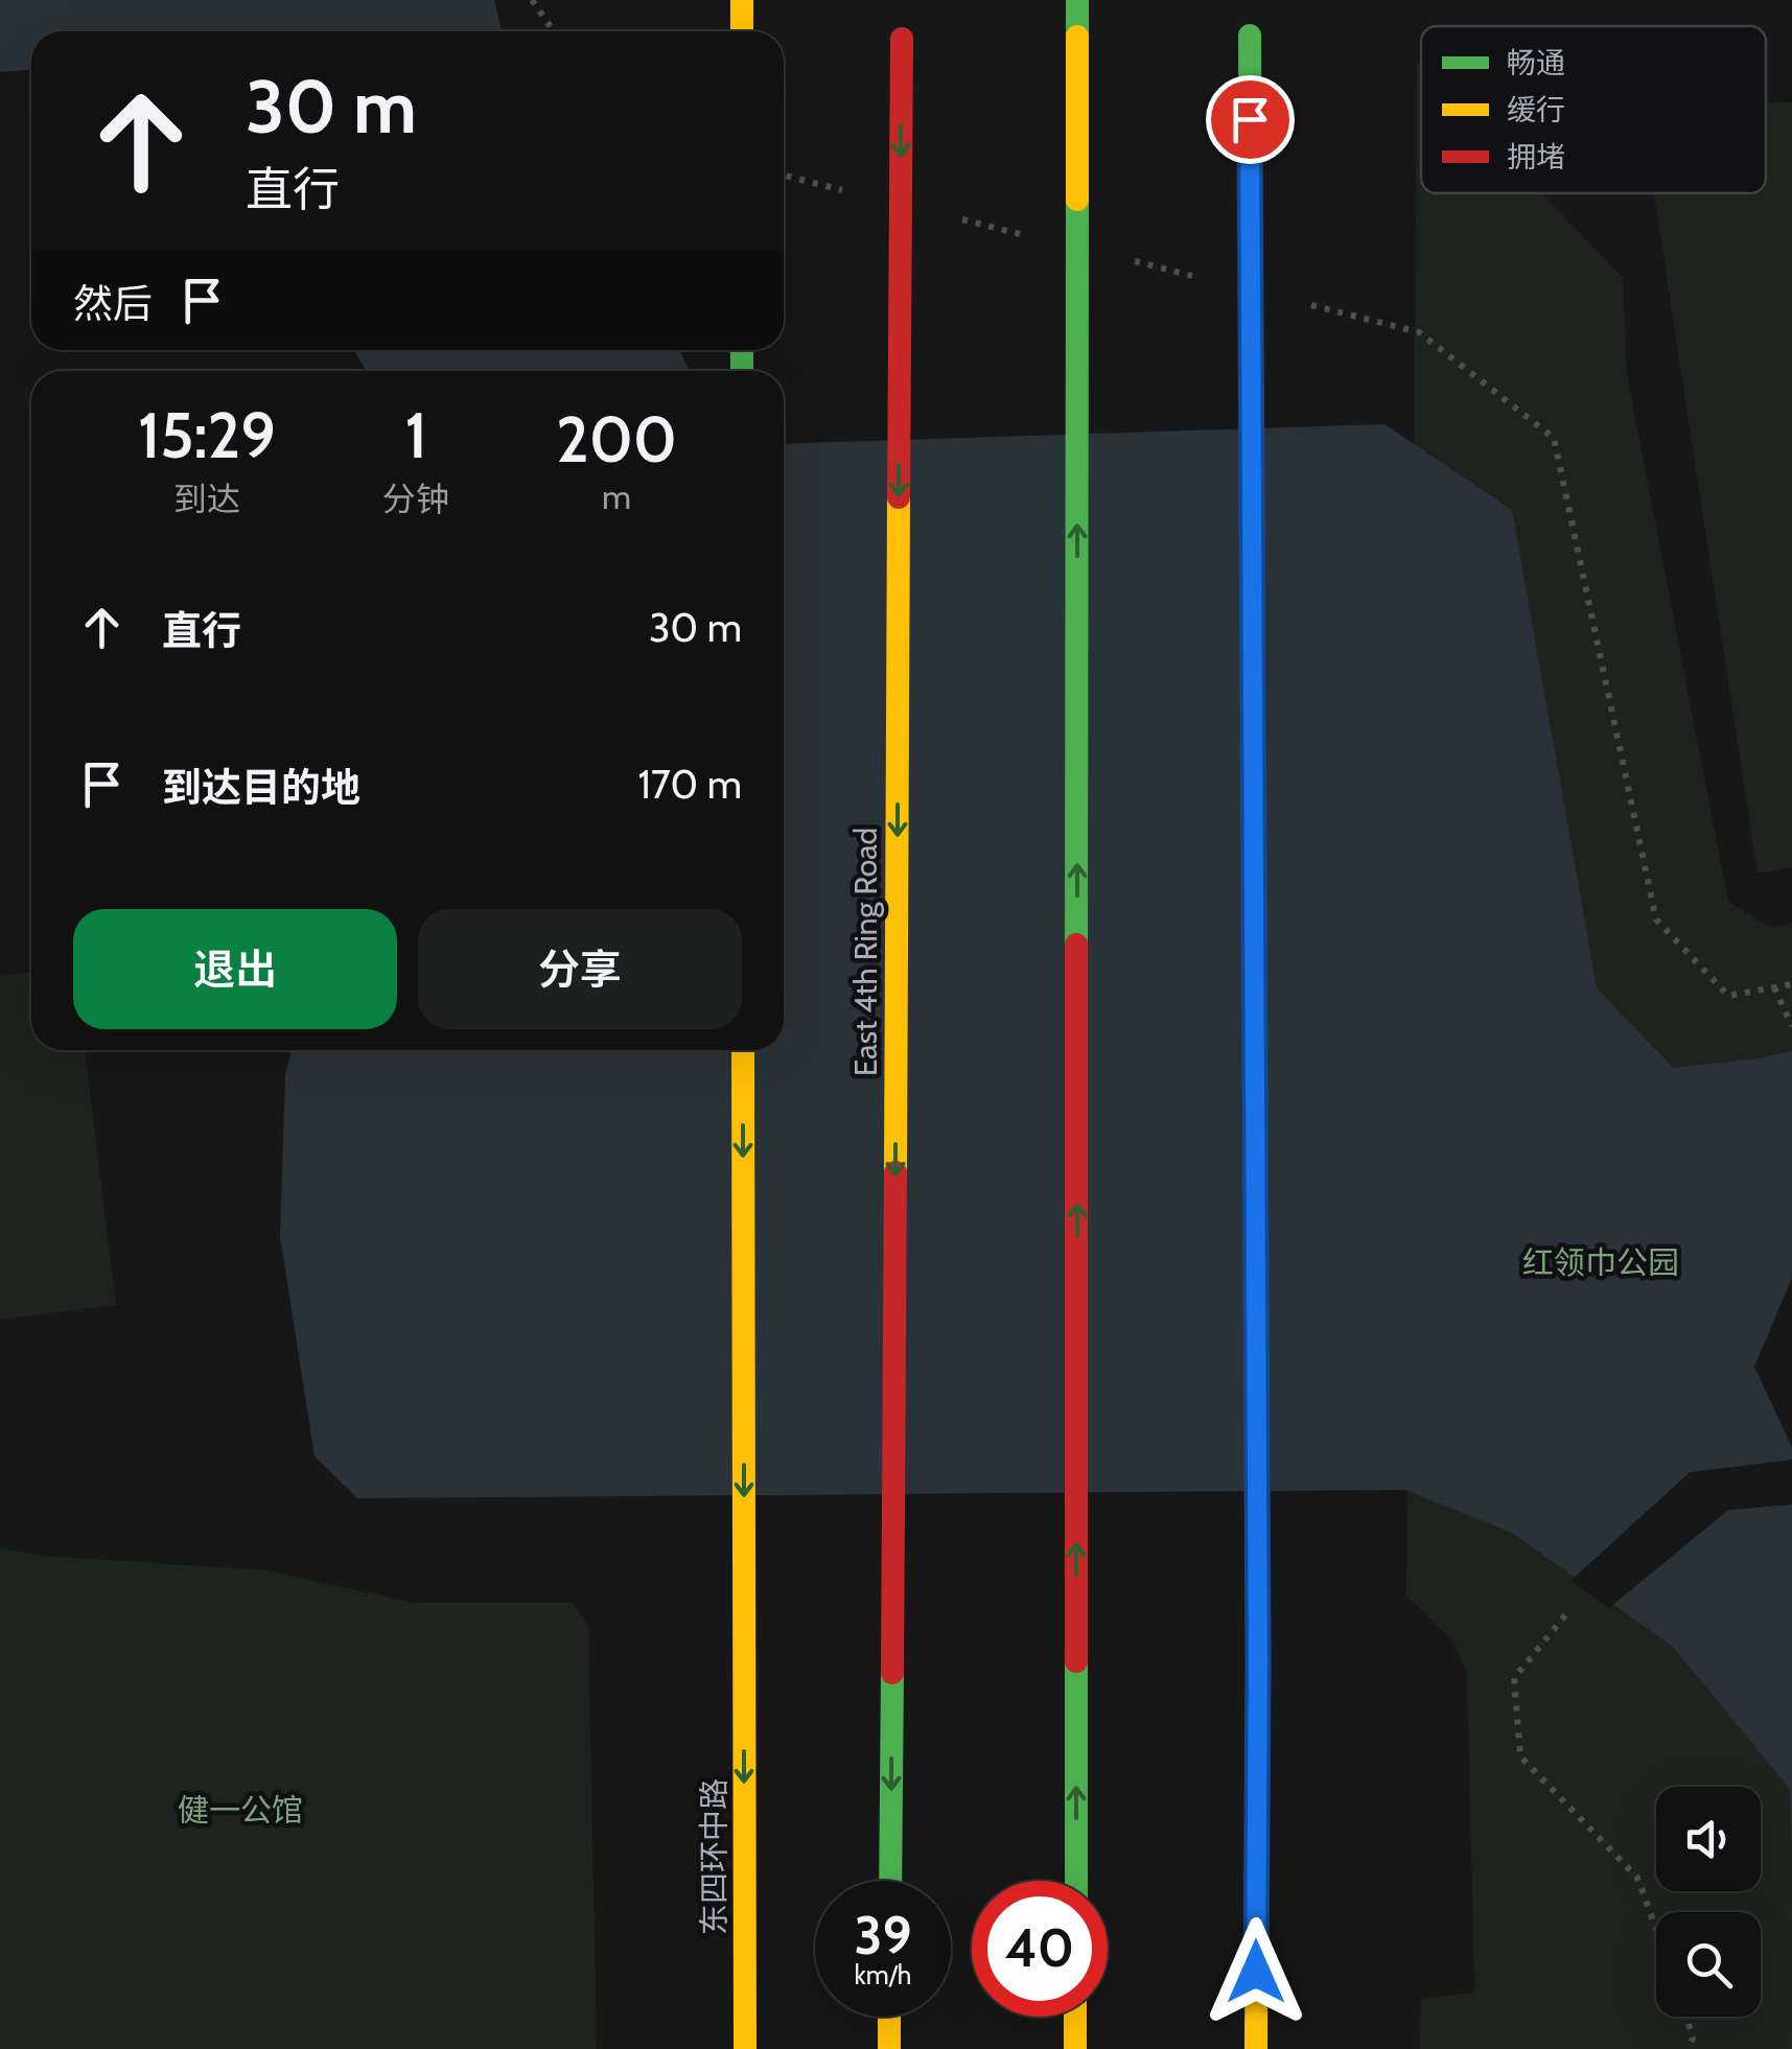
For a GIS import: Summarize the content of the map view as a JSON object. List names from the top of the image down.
{
  "streets": {
    "main road": ["East 4th Ring Road", "东四环中路"]
  },
  "one_way": ["东四环中路"],
  "parks": ["红领巾公园", "健一公馆"],
  "legend": ["畅通", "缓行", "拥堵"],
  "page": {
    "turn": ["30 m", "直行"],
    "then": "然后",
    "eta": [
      "15:29",
      "到达",
      "1",
      "分钟",
      "200",
      "m"
    ],
    "list": [
      {
        "name": "直行",
        "value": "30 m"
      },
      {
        "name": "到达目的地",
        "value": "170 m"
      }
    ],
    "buttons": ["退出", "分享"],
    "speed": "39 km/h",
    "limit": "40"
  }
}
